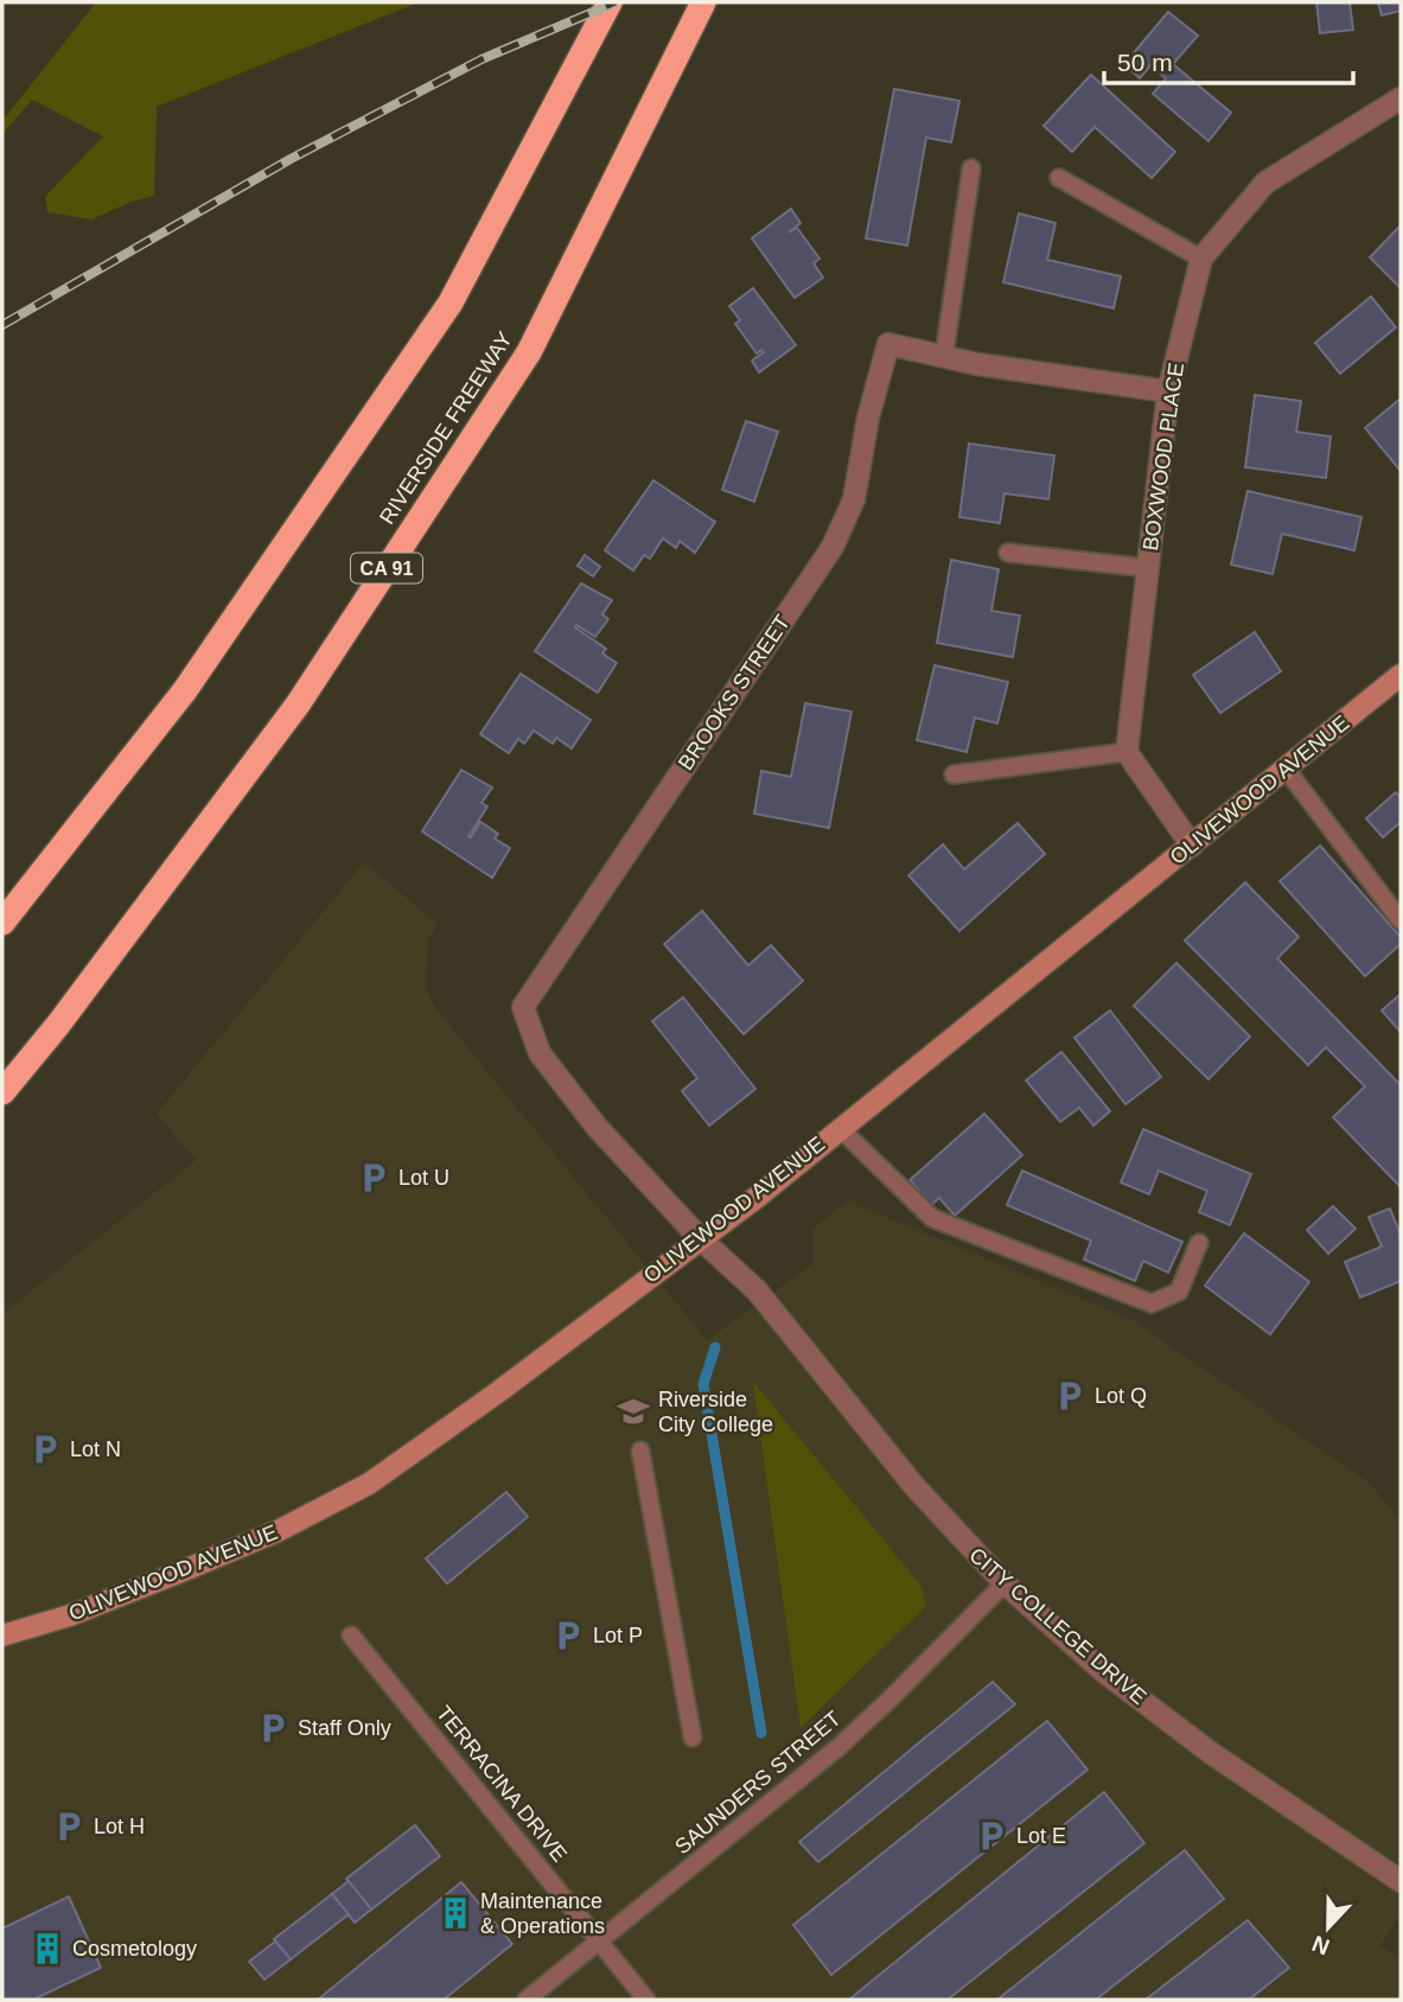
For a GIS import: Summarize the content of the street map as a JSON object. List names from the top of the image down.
{
  "streets": {
    "highway": ["RIVERSIDE FREEWAY", "CA 91"],
    "main road": ["OLIVEWOOD AVENUE"],
    "street": ["BOXWOOD PLACE", "BROOKS STREET", "CITY COLLEGE DRIVE"],
    "lane": ["SAUNDERS STREET", "TERRACINA DRIVE"]
  },
  "crossings": [
    ["BOXWOOD PLACE", "BROOKS STREET"],
    ["BROOKS STREET", "OLIVEWOOD AVENUE"],
    ["BROOKS STREET", "CITY COLLEGE DRIVE"],
    ["OLIVEWOOD AVENUE", "CITY COLLEGE DRIVE"],
    ["CITY COLLEGE DRIVE", "SAUNDERS STREET"],
    ["SAUNDERS STREET", "TERRACINA DRIVE"]
  ],
  "places": {
    "parking": [
      "Lot U",
      "Lot Q",
      "Lot N",
      "Lot P",
      "Staff Only",
      "Lot H",
      "Lot E"
    ],
    "school or university": ["Riverside City College"],
    "building": ["Maintenance & Operations", "Cosmetology"]
  },
  "scale_bar": "50 m",
  "north": "bottom"
}
